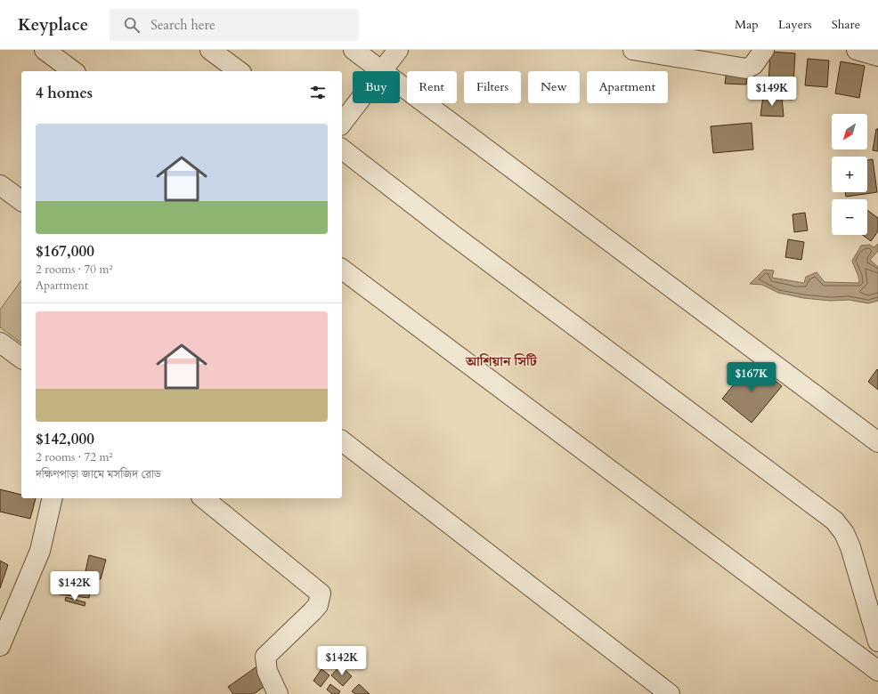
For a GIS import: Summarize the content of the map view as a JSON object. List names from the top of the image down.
{
  "districts": ["আশিয়ান সিটি"],
  "north": "bottom left",
  "page": {
    "header": "Keyplace",
    "search": "Search here",
    "nav": ["Map", "Layers", "Share"],
    "chip": [
      "Buy",
      "Rent",
      "Filters",
      "New",
      "Apartment"
    ],
    "heading": "4 homes",
    "price": [
      "$149K",
      "$167K",
      "$142K",
      "$142K"
    ],
    "map_buttons": ["+", "−"],
    "list": [
      {
        "name": "$167,000",
        "note": "2 rooms · 70 m² · Apartment"
      },
      {
        "name": "$142,000",
        "note": "2 rooms · 72 m² · দক্ষিণপাড়া জামে মসজিদ রোড"
      }
    ]
  }
}
